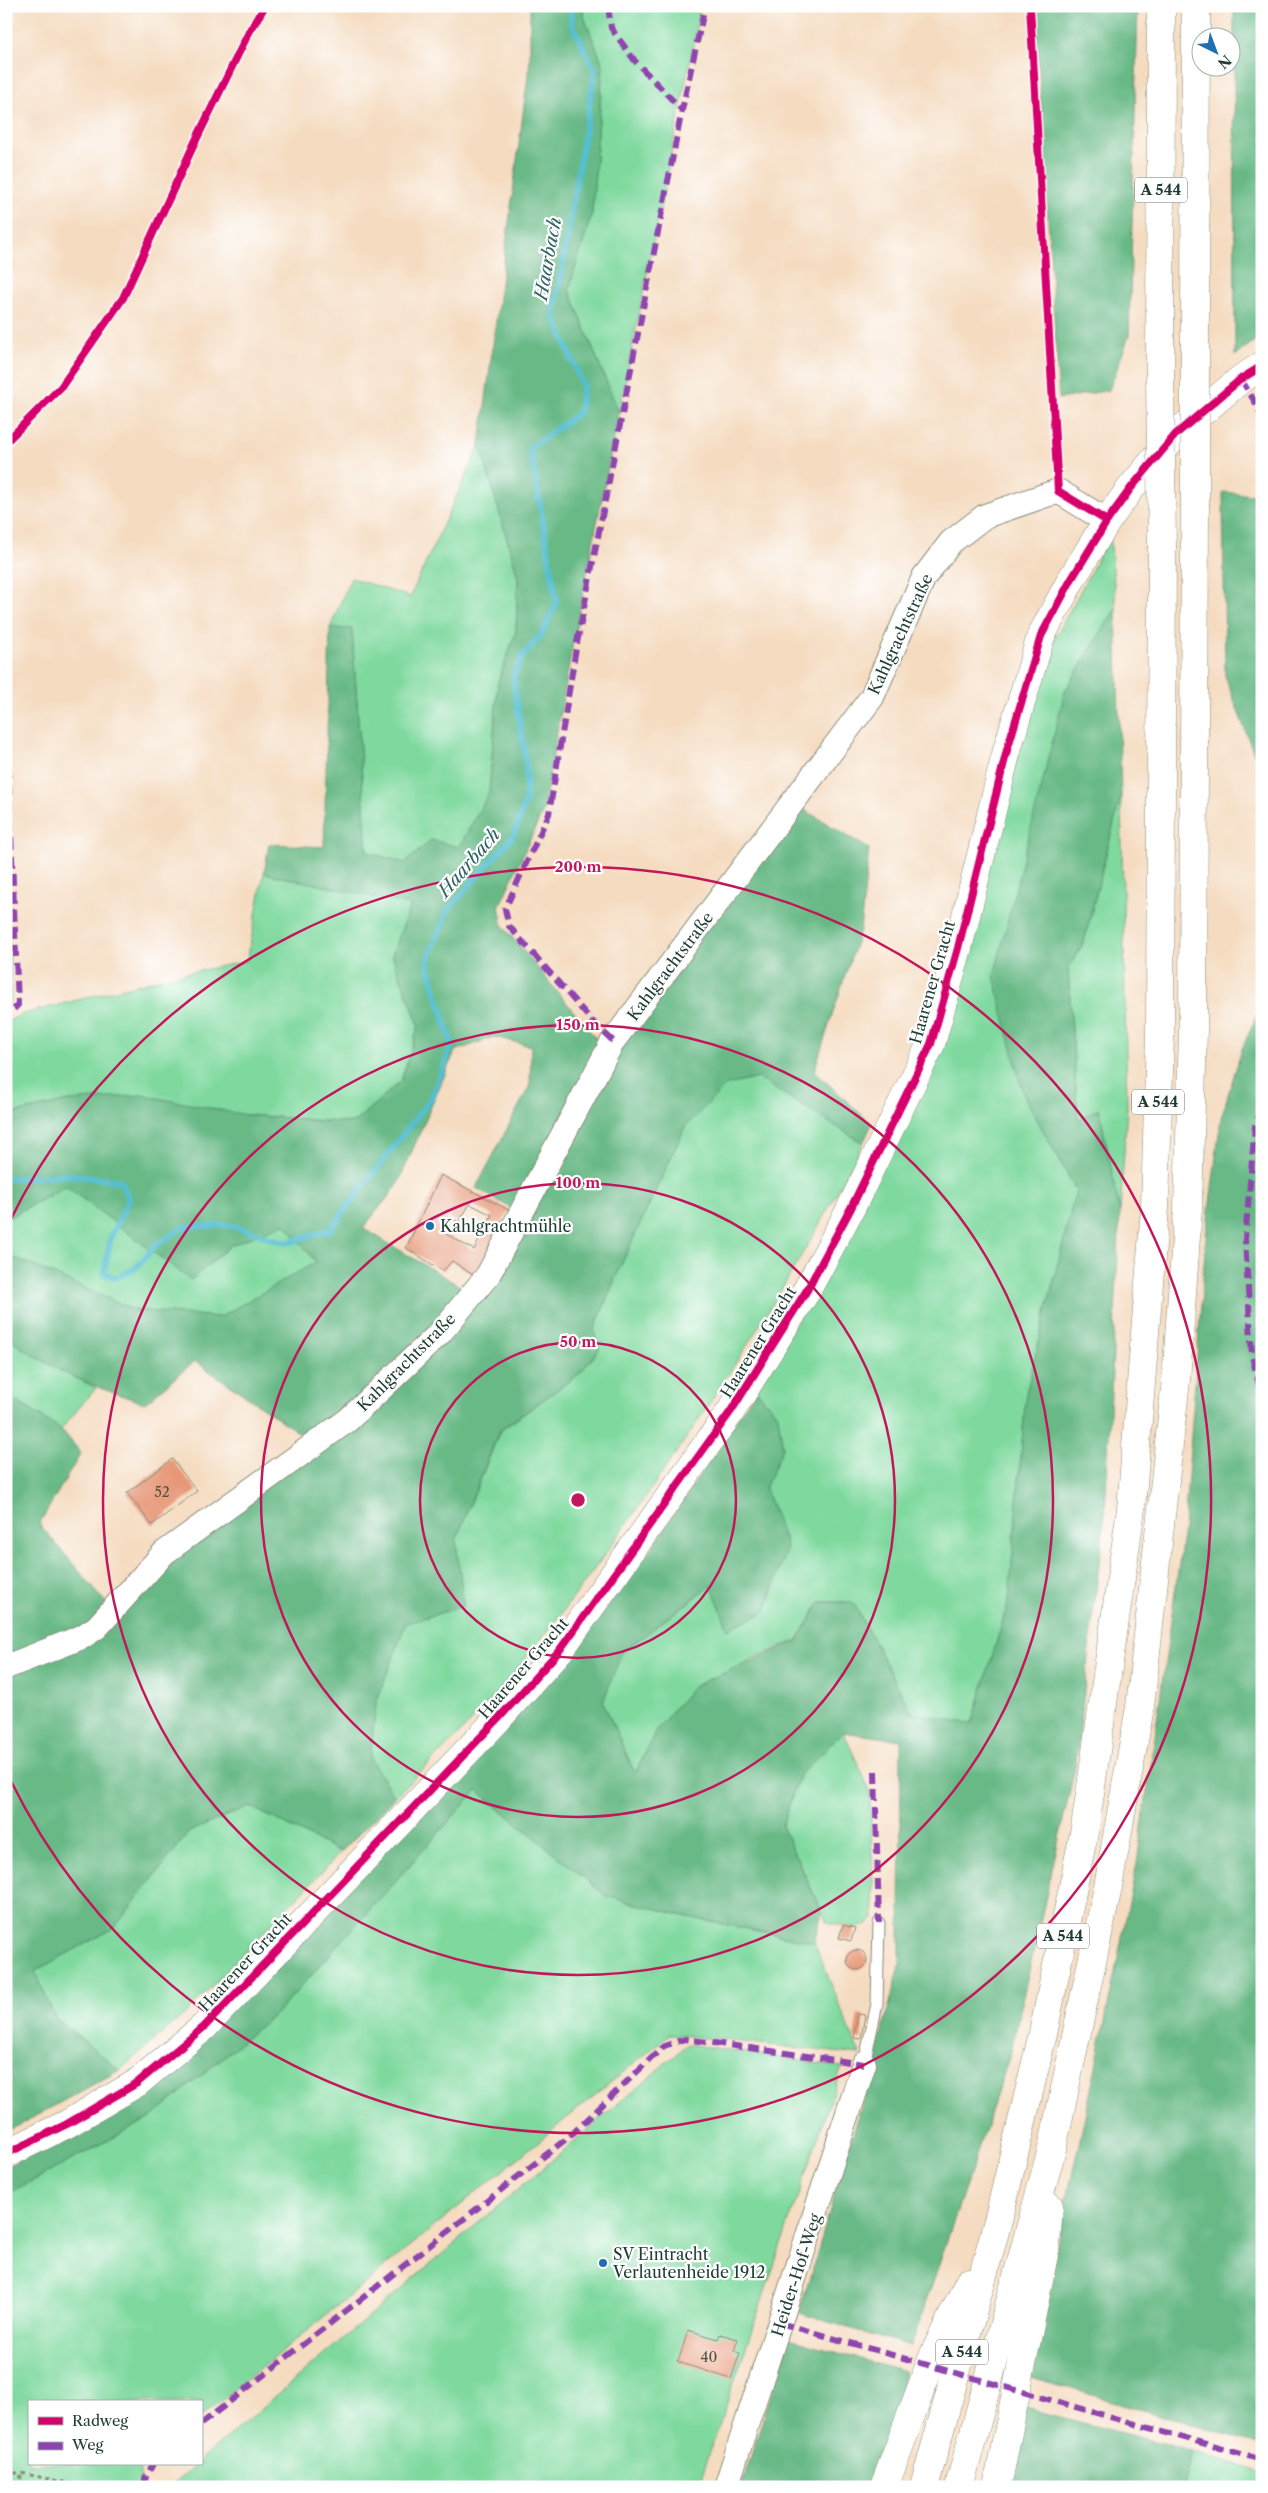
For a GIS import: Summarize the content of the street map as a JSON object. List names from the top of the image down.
{
  "streets": {
    "main road": ["A 544", "Haarener Gracht"],
    "street": ["Kahlgrachtstraße", "Heider-Hof-Weg"]
  },
  "crossings": [
    ["Kahlgrachtstraße", "Haarener Gracht"]
  ],
  "water": ["Haarbach"],
  "places": ["Kahlgrachtmühle", "SV Eintracht Verlautenheide 1912"],
  "house_numbers": ["52", "40"],
  "legend": ["Radweg", "Weg"],
  "north": "bottom right",
  "rings": [
    "200 m",
    "150 m",
    "100 m",
    "50 m"
  ]
}
